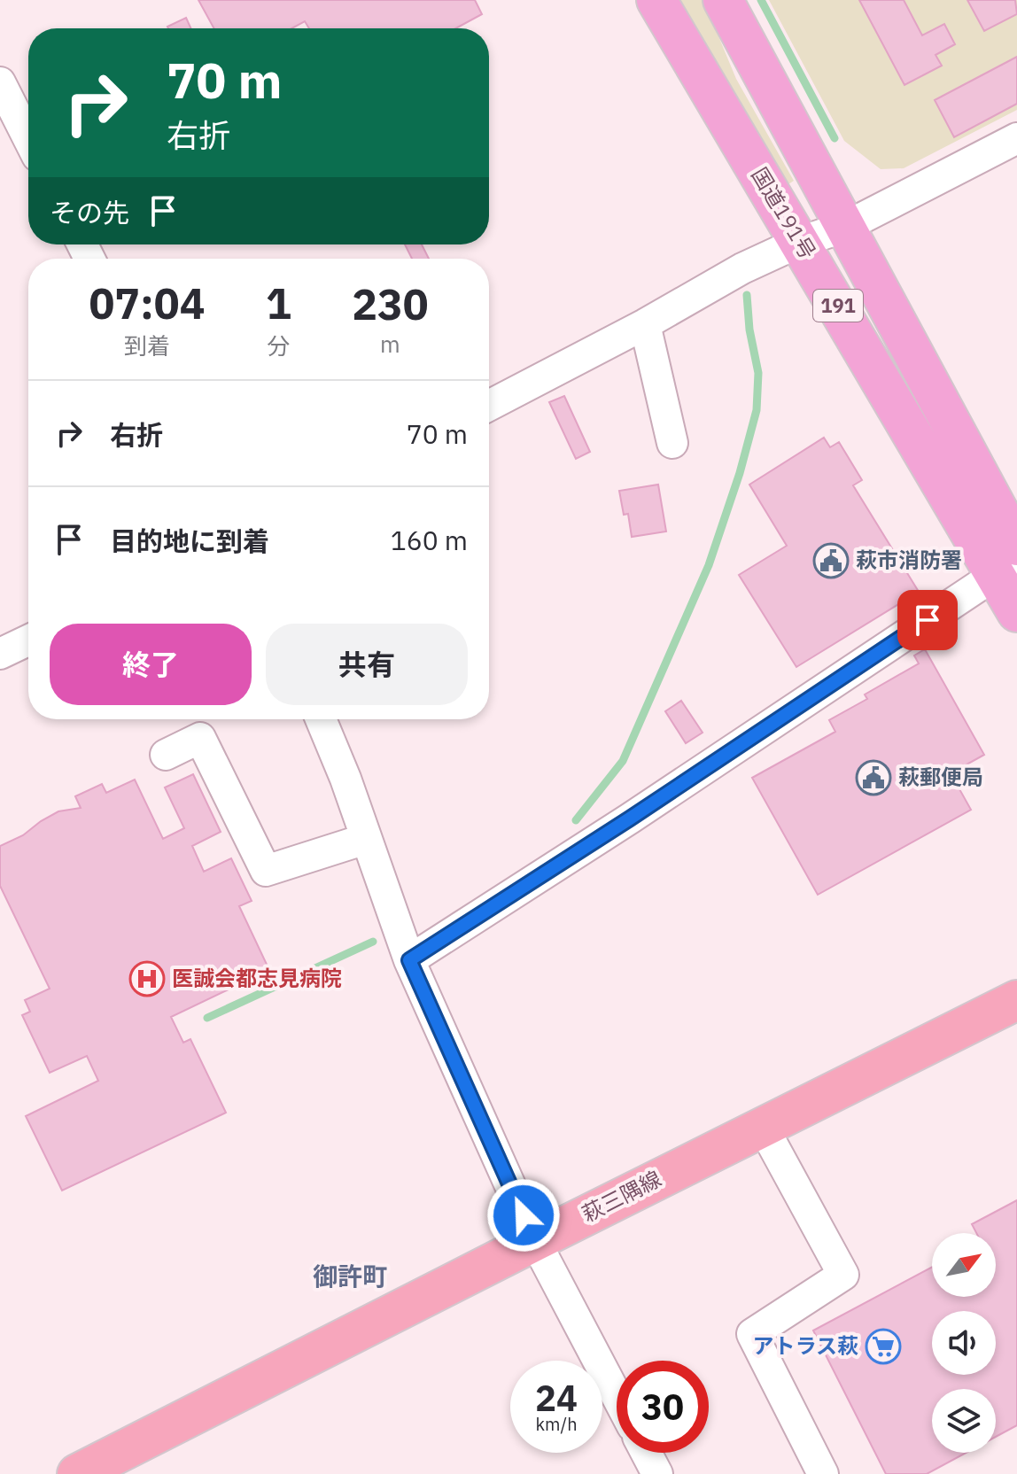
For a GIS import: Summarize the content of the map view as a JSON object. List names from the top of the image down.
{
  "streets": {
    "highway": ["国道191号", "191"],
    "main road": ["萩三隅線"]
  },
  "districts": ["御許町"],
  "places": {
    "public building": ["萩市消防署", "萩郵便局"],
    "hospital": ["医誠会都志見病院"],
    "supermarket": ["アトラス萩"]
  },
  "north": "top right",
  "page": {
    "turn": ["70 m", "右折"],
    "then": "その先",
    "eta": [
      "07:04",
      "到着",
      "1",
      "分",
      "230",
      "m"
    ],
    "list": [
      {
        "name": "右折",
        "value": "70 m"
      },
      {
        "name": "目的地に到着",
        "value": "160 m"
      }
    ],
    "buttons": ["終了", "共有"],
    "speed": "24 km/h",
    "limit": "30"
  }
}
